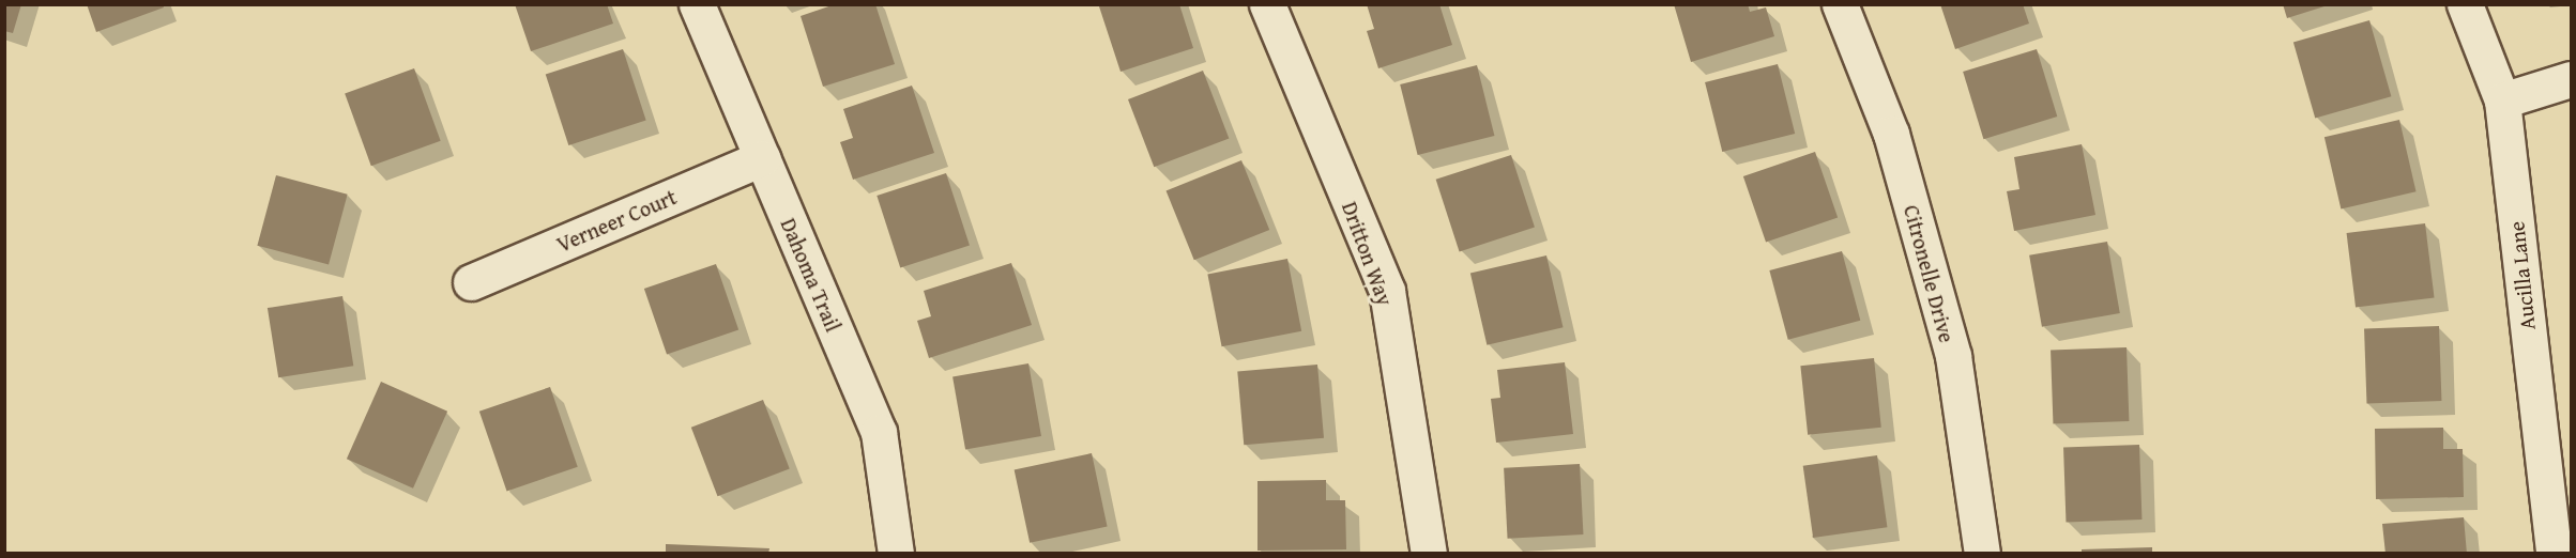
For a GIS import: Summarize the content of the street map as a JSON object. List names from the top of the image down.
{
  "streets": {
    "street": [
      "Verneer Court",
      "Dritton Way",
      "Citronelle Drive",
      "Dahoma Trail",
      "Aucilla Lane"
    ]
  },
  "crossings": [
    ["Verneer Court", "Dahoma Trail"]
  ]
}
